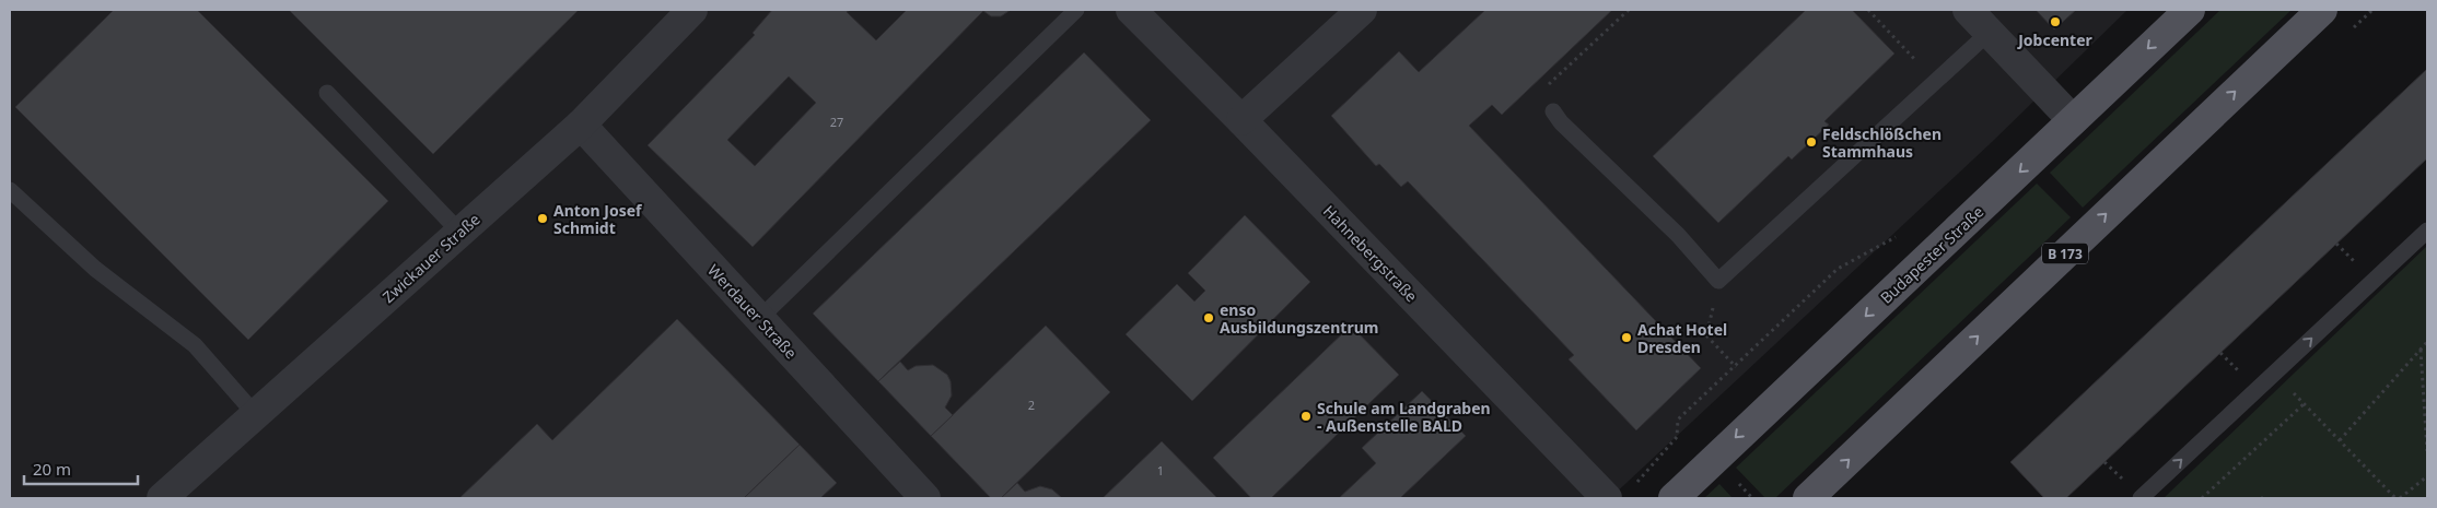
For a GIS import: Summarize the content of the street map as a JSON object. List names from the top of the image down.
{
  "streets": {
    "main road": ["B 173", "Budapester Straße"],
    "street": ["Hahnebergstraße", "Zwickauer Straße", "Werdauer Straße"]
  },
  "crossings": [
    ["Zwickauer Straße", "Werdauer Straße"]
  ],
  "places": [
    "Jobcenter",
    "Feldschlößchen Stammhaus",
    "Anton Josef Schmidt",
    "enso Ausbildungszentrum",
    "Achat Hotel Dresden",
    "Schule am Landgraben - Außenstelle BALD"
  ],
  "house_numbers": ["27", "2", "1"],
  "scale_bar": "20 m"
}
